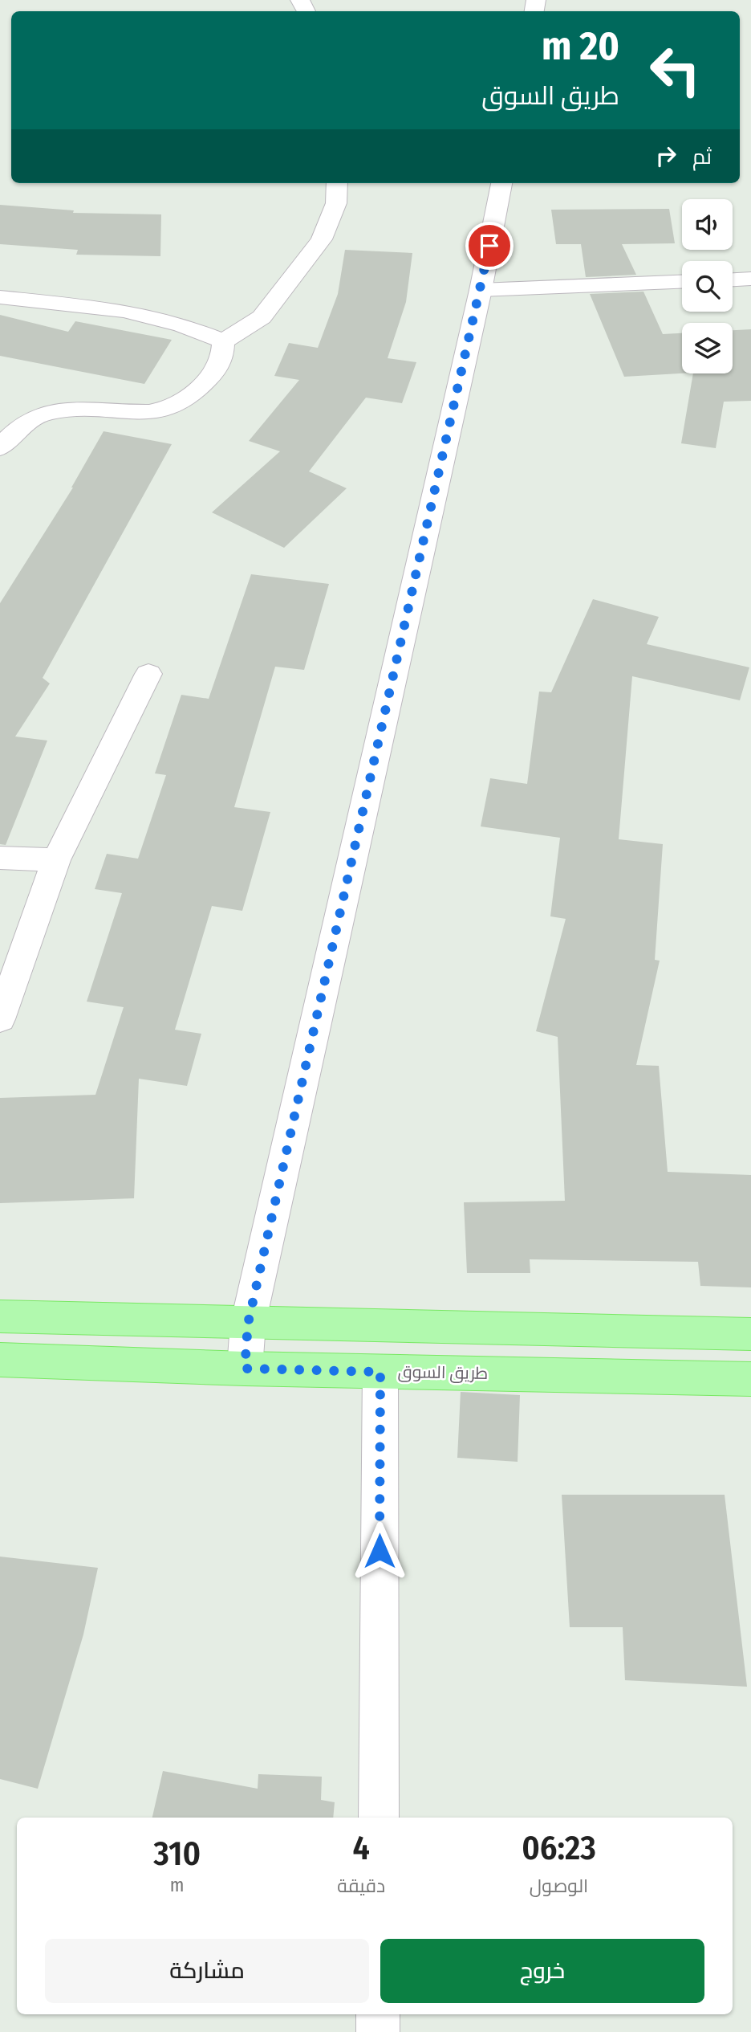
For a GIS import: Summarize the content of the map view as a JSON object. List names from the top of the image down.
{
  "streets": {
    "main road": ["طريق السوق"]
  },
  "page": {
    "turn": ["20 m", "طريق السوق"],
    "then": "ثم",
    "eta": [
      "06:23",
      "الوصول",
      "4",
      "دقيقة",
      "310",
      "m"
    ],
    "buttons": ["خروج", "مشاركة"]
  }
}
